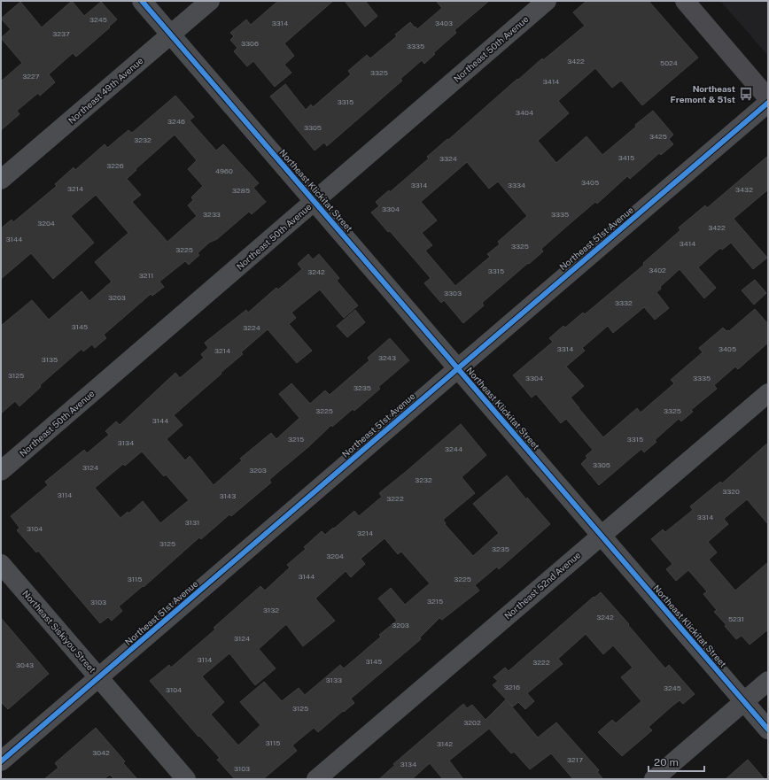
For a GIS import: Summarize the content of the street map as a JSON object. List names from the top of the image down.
{
  "streets": {
    "street": [
      "Northeast 50th Avenue",
      "Northeast 49th Avenue",
      "Northeast Klickitat Street",
      "Northeast 51st Avenue",
      "Northeast 52nd Avenue",
      "Northeast Siskiyou Street"
    ]
  },
  "crossings": [
    ["Northeast 50th Avenue", "Northeast Klickitat Street"],
    ["Northeast 49th Avenue", "Northeast Klickitat Street"],
    ["Northeast Klickitat Street", "Northeast 51st Avenue"],
    ["Northeast Klickitat Street", "Northeast 52nd Avenue"],
    ["Northeast 51st Avenue", "Northeast Siskiyou Street"]
  ],
  "places": {
    "bus stop": ["Northeast Fremont & 51st"]
  },
  "house_numbers": [
    "3245",
    "3314",
    "3403",
    "3237",
    "3306",
    "3335",
    "3422",
    "5024",
    "3325",
    "3227",
    "3414",
    "3315",
    "3404",
    "3246",
    "3305",
    "3425",
    "3232",
    "3415",
    "3324",
    "3226",
    "4960",
    "3405",
    "3314",
    "3334",
    "3214",
    "3432",
    "3285",
    "3304",
    "3233",
    "3335",
    "3204",
    "3422",
    "3144",
    "3414",
    "3325",
    "3225",
    "3402",
    "3315",
    "3242",
    "3211",
    "3303",
    "3203",
    "3332",
    "3145",
    "3224",
    "3314",
    "3405",
    "3214",
    "3243",
    "3135",
    "3125",
    "3304",
    "3335",
    "3235",
    "3225",
    "3325",
    "3144",
    "3215",
    "3315",
    "3134",
    "3244",
    "3305",
    "3124",
    "3203",
    "3232",
    "3320",
    "3114",
    "3143",
    "3222",
    "3314",
    "3131",
    "3104",
    "3214",
    "3125",
    "3235",
    "3204",
    "3144",
    "3115",
    "3225",
    "3215",
    "3103",
    "3132",
    "3242",
    "5231",
    "3203",
    "3124",
    "3114",
    "3145",
    "3222",
    "3043",
    "3133",
    "3216",
    "3245",
    "3104",
    "3125",
    "3202",
    "3115",
    "3142",
    "3042",
    "3217",
    "3134",
    "3103"
  ],
  "scale_bar": "20 m"
}
